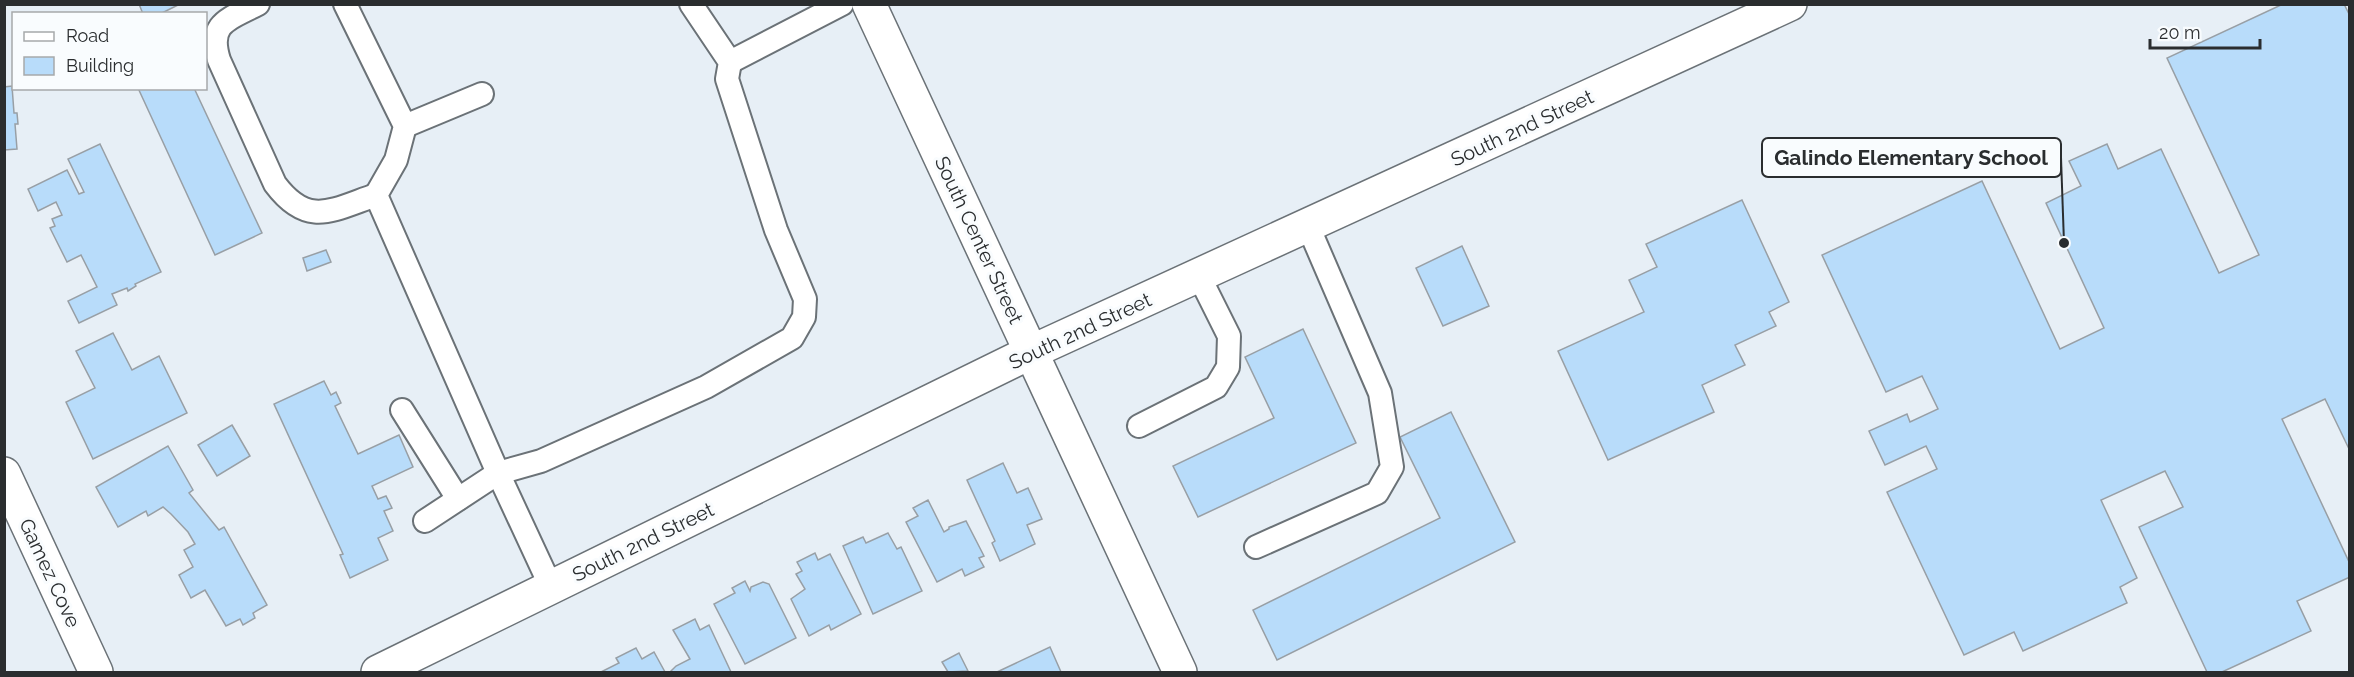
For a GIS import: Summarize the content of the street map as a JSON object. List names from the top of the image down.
{
  "streets": {
    "street": ["South 2nd Street", "South Center Street", "Gamez Cove"]
  },
  "crossings": [
    ["South 2nd Street", "South Center Street"]
  ],
  "places": ["Galindo Elementary School"],
  "legend": ["Road", "Building"],
  "scale_bar": "20 m"
}
